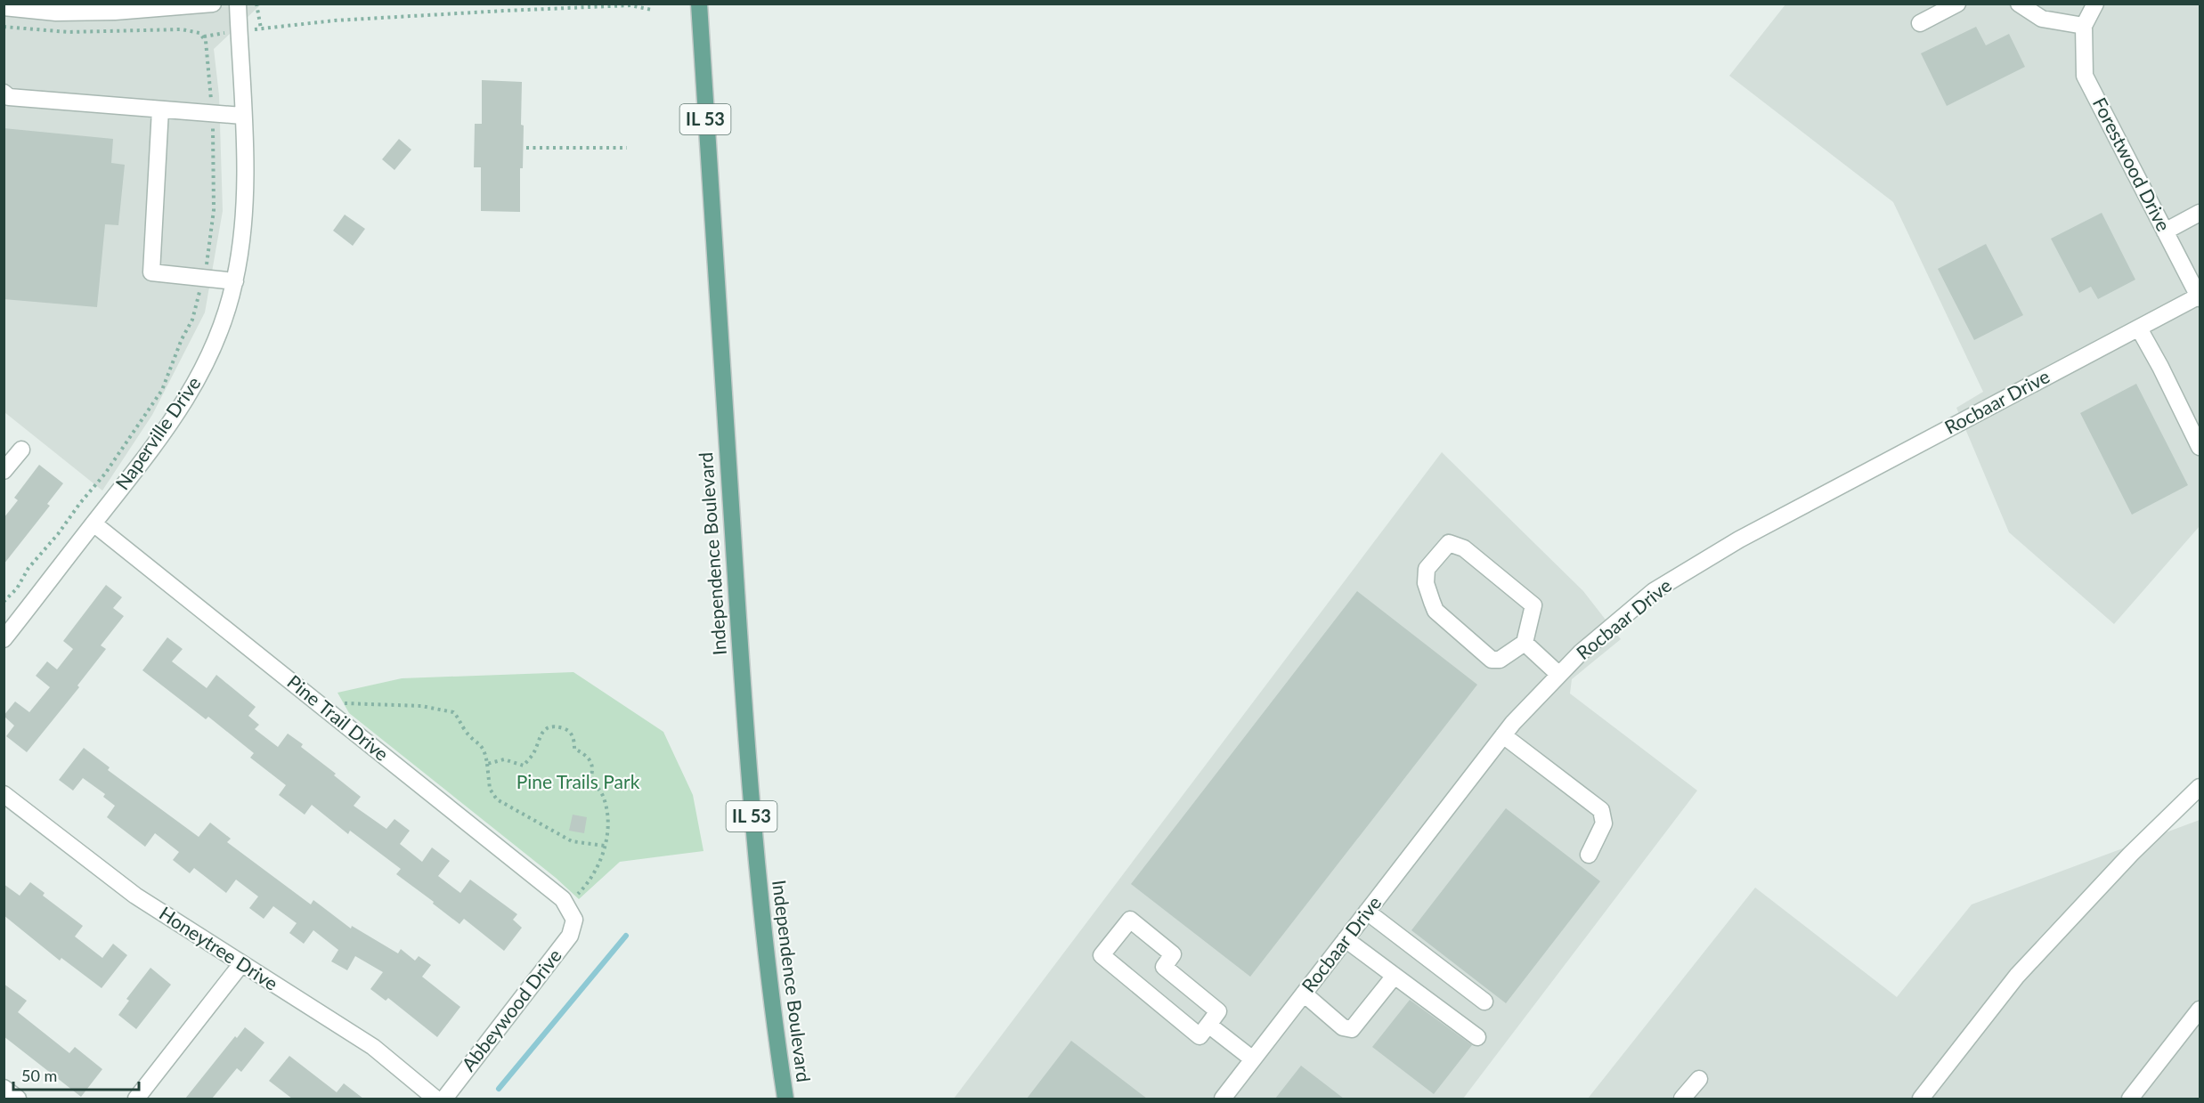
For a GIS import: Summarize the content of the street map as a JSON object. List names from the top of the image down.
{
  "streets": {
    "main road": ["IL 53", "Independence Boulevard"],
    "street": [
      "Forestwood Drive",
      "Rocbaar Drive",
      "Naperville Drive",
      "Pine Trail Drive",
      "Honeytree Drive",
      "Abbeywood Drive"
    ]
  },
  "crossings": [
    ["Forestwood Drive", "Rocbaar Drive"],
    ["Naperville Drive", "Pine Trail Drive"],
    ["Pine Trail Drive", "Abbeywood Drive"]
  ],
  "parks": ["Pine Trails Park"],
  "scale_bar": "50 m"
}
